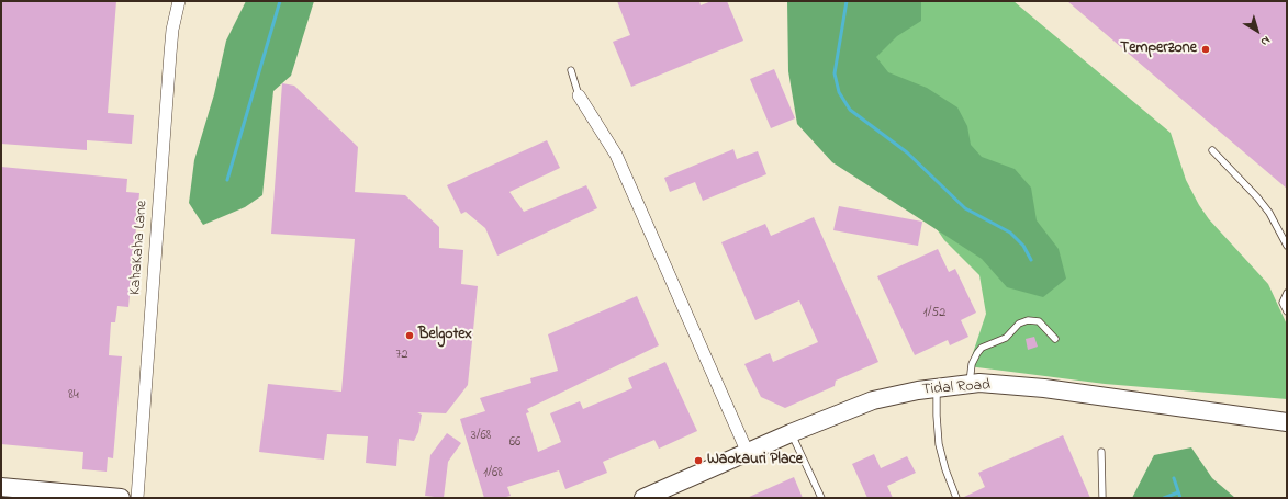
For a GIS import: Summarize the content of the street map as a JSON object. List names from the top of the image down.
{
  "streets": {
    "main road": ["Tidal Road"],
    "street": ["KahaKaha Lane"]
  },
  "places": ["Temperzone", "Belgotex", "Waokauri Place"],
  "house_numbers": [
    "1/52",
    "72",
    "84",
    "3/68",
    "66",
    "1/68"
  ],
  "north": "bottom right"
}
